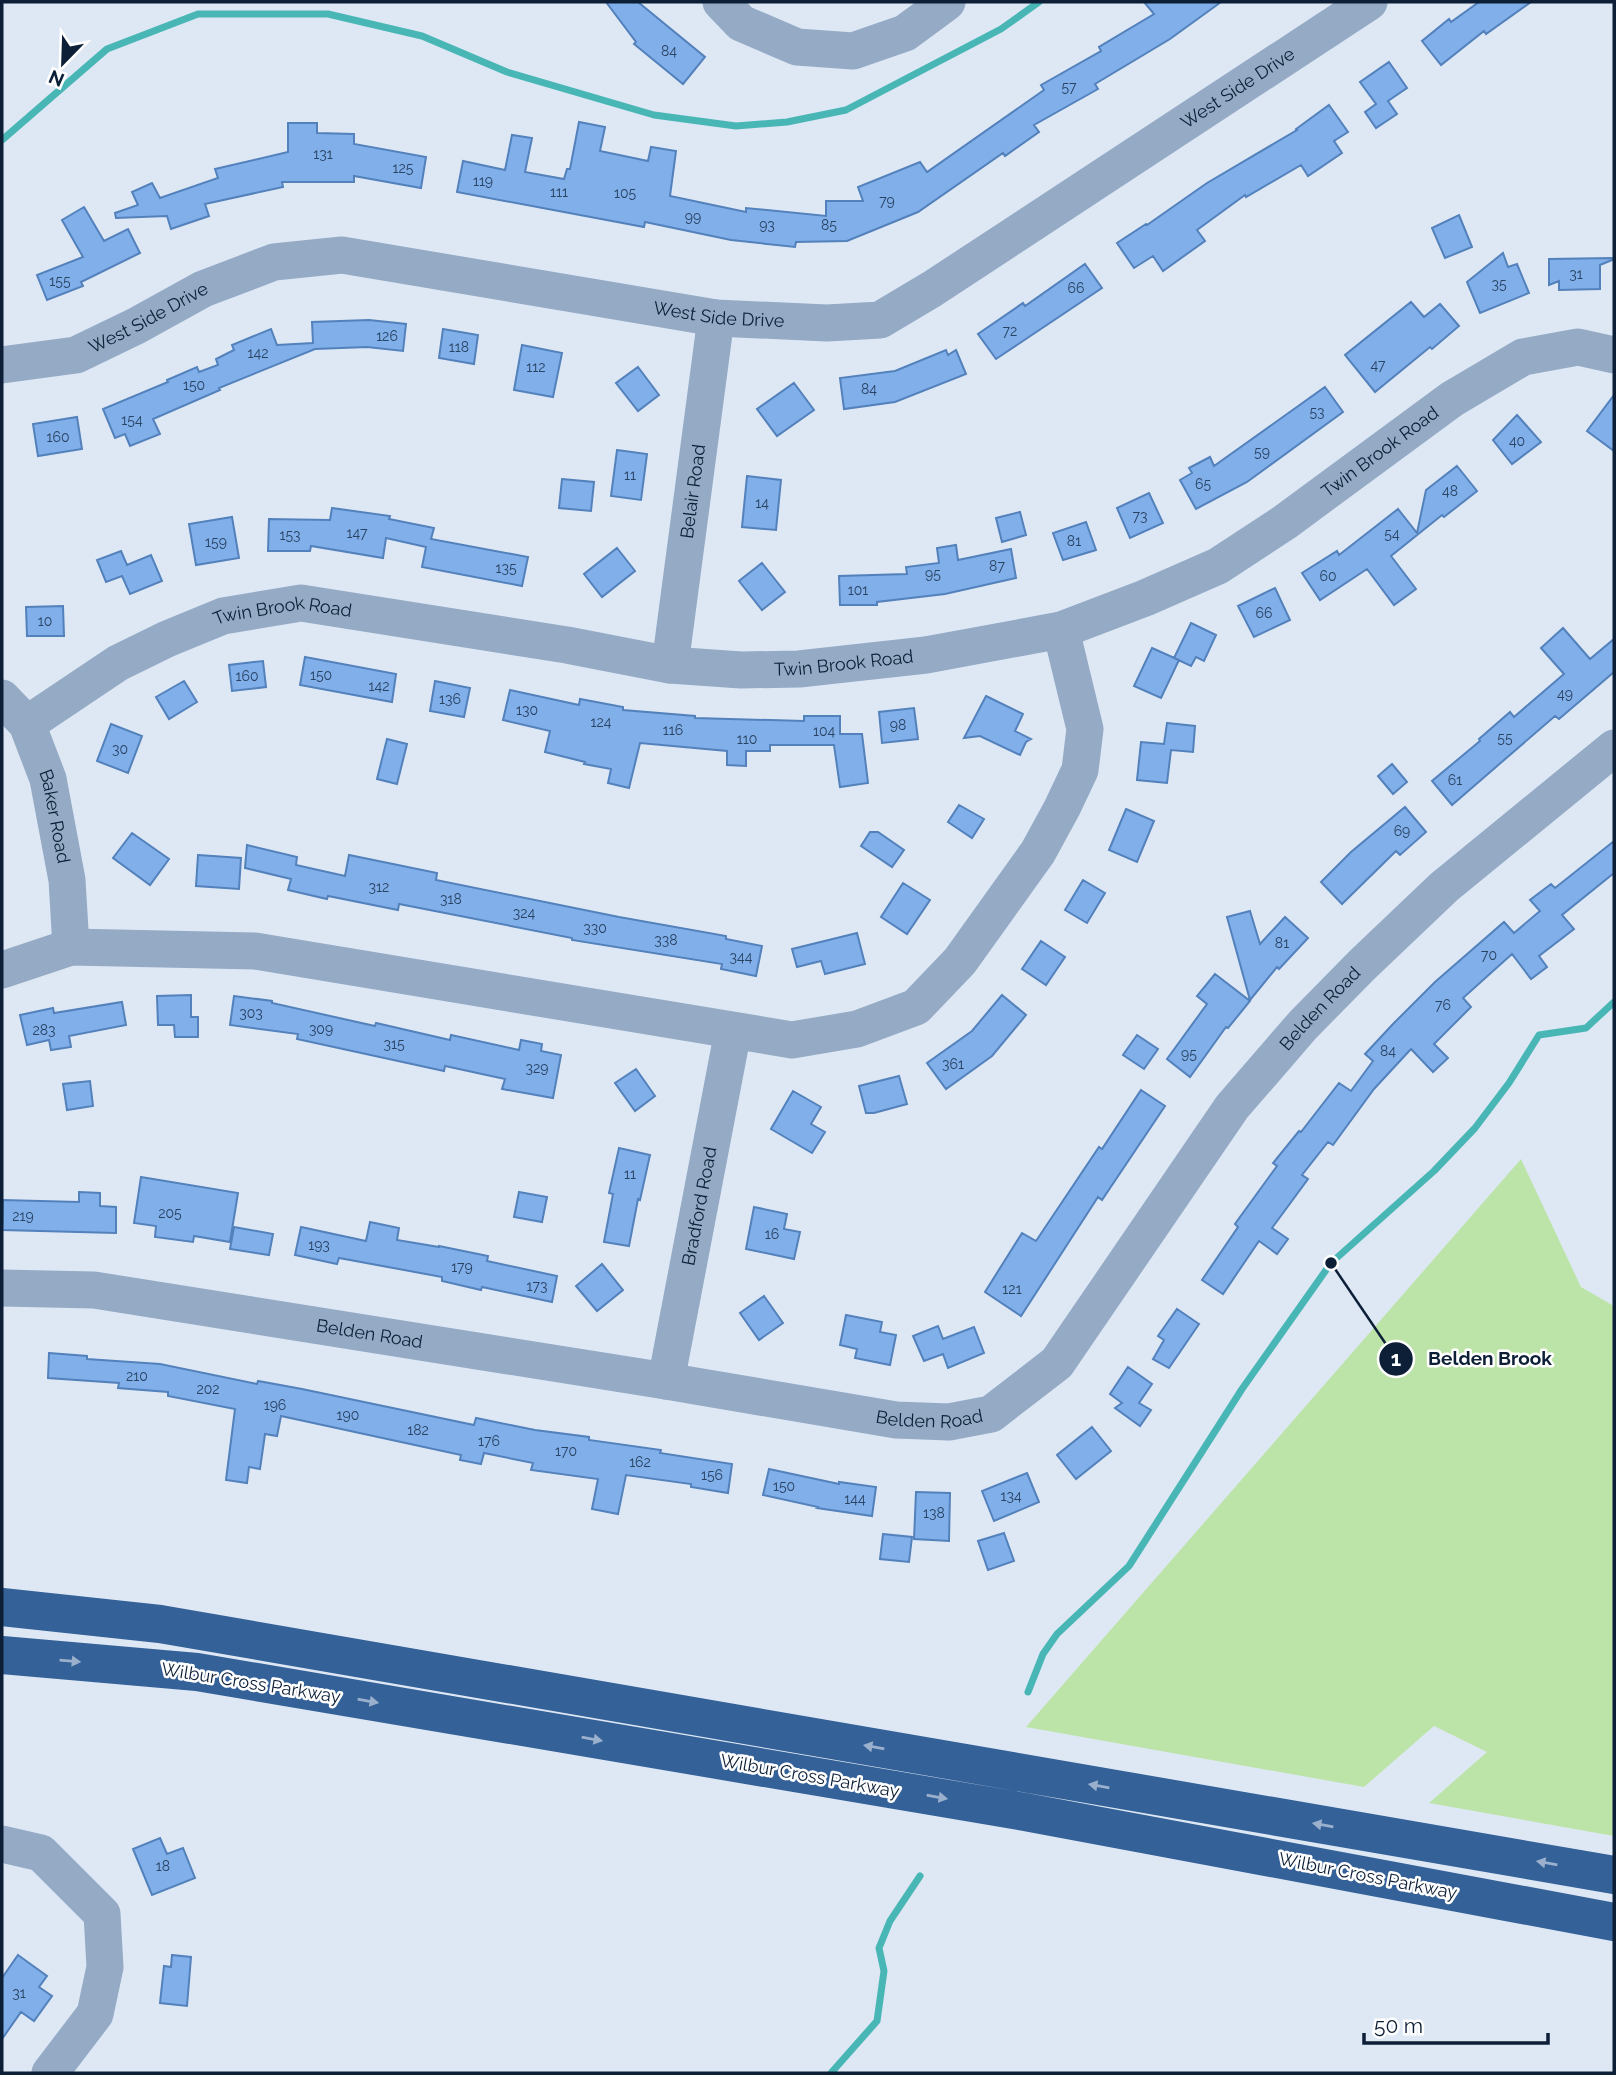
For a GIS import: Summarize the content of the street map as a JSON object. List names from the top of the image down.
{
  "streets": {
    "highway": ["Wilbur Cross Parkway"],
    "street": [
      "West Side Drive",
      "Twin Brook Road",
      "Belair Road",
      "Baker Road",
      "Belden Road",
      "Bradford Road"
    ]
  },
  "crossings": [
    ["West Side Drive", "Belair Road"],
    ["Twin Brook Road", "Belair Road"],
    ["Twin Brook Road", "Baker Road"],
    ["Belden Road", "Bradford Road"]
  ],
  "places": ["Belden Brook"],
  "house_numbers": [
    "84",
    "57",
    "131",
    "125",
    "119",
    "111",
    "105",
    "79",
    "99",
    "93",
    "85",
    "31",
    "155",
    "35",
    "66",
    "72",
    "126",
    "118",
    "142",
    "47",
    "112",
    "150",
    "84",
    "53",
    "154",
    "160",
    "40",
    "59",
    "11",
    "65",
    "48",
    "14",
    "73",
    "147",
    "54",
    "153",
    "81",
    "159",
    "87",
    "135",
    "95",
    "60",
    "101",
    "66",
    "10",
    "150",
    "160",
    "142",
    "49",
    "136",
    "130",
    "124",
    "98",
    "116",
    "104",
    "55",
    "110",
    "30",
    "61",
    "69",
    "312",
    "318",
    "324",
    "330",
    "338",
    "81",
    "70",
    "344",
    "76",
    "303",
    "309",
    "283",
    "315",
    "84",
    "95",
    "361",
    "329",
    "11",
    "205",
    "219",
    "16",
    "193",
    "179",
    "173",
    "121",
    "210",
    "202",
    "196",
    "190",
    "182",
    "176",
    "170",
    "162",
    "156",
    "150",
    "134",
    "144",
    "138",
    "18",
    "31"
  ],
  "scale_bar": "50 m",
  "north": "bottom left"
}
